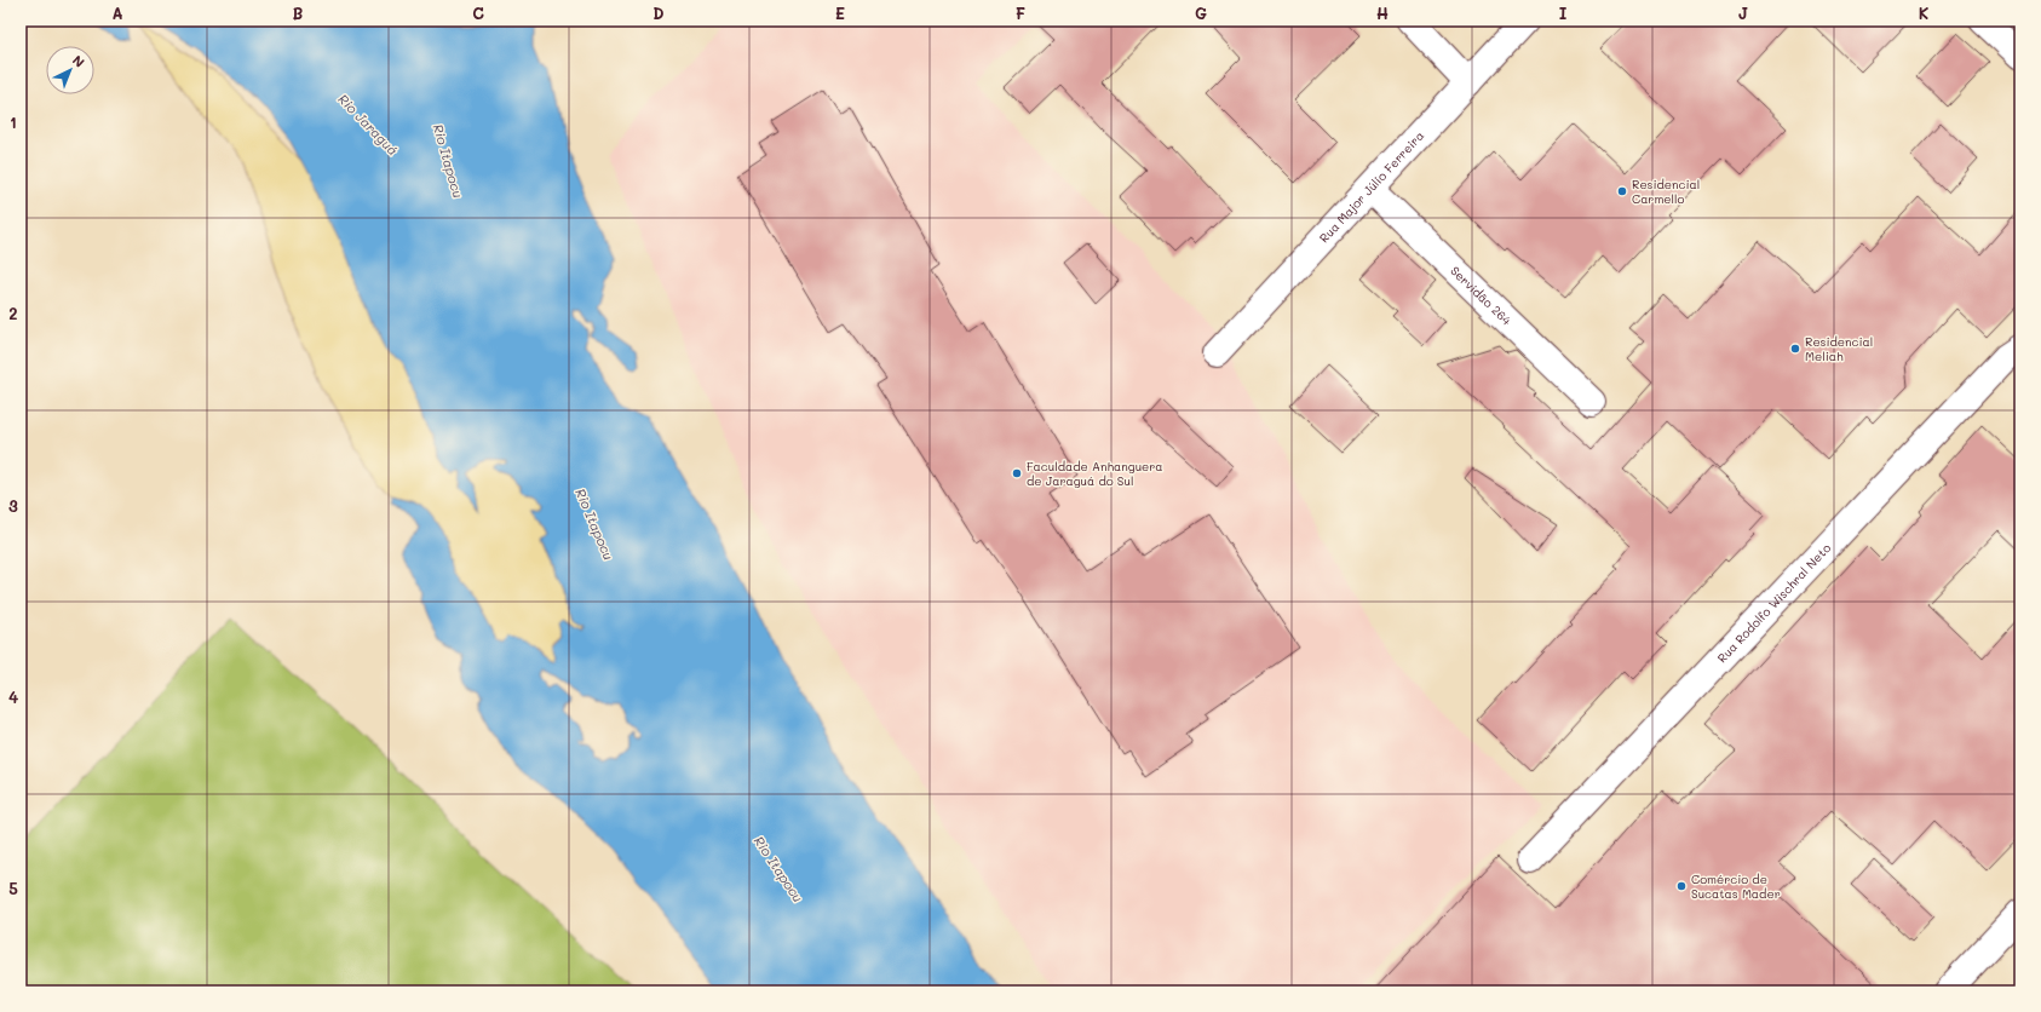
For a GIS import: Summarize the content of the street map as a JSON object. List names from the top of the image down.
{
  "streets": {
    "street": ["Rua Major Júlio Ferreira", "Servidão 264", "Rua Rodolfo Wischral Neto"]
  },
  "crossings": [
    ["Rua Major Júlio Ferreira", "Servidão 264"]
  ],
  "water": ["Rio Jaraguá", "Rio Itapocu"],
  "places": [
    "Residencial Carmello",
    "Residencial Meliah",
    "Faculdade Anhanguera de Jaraguá do Sul",
    "Comércio de Sucatas Mader"
  ],
  "north": "top right",
  "grid": {
    "columns": [
      "A",
      "B",
      "C",
      "D",
      "E",
      "F",
      "G",
      "H",
      "I",
      "J",
      "K"
    ],
    "rows": [
      "1",
      "2",
      "3",
      "4",
      "5"
    ]
  }
}
